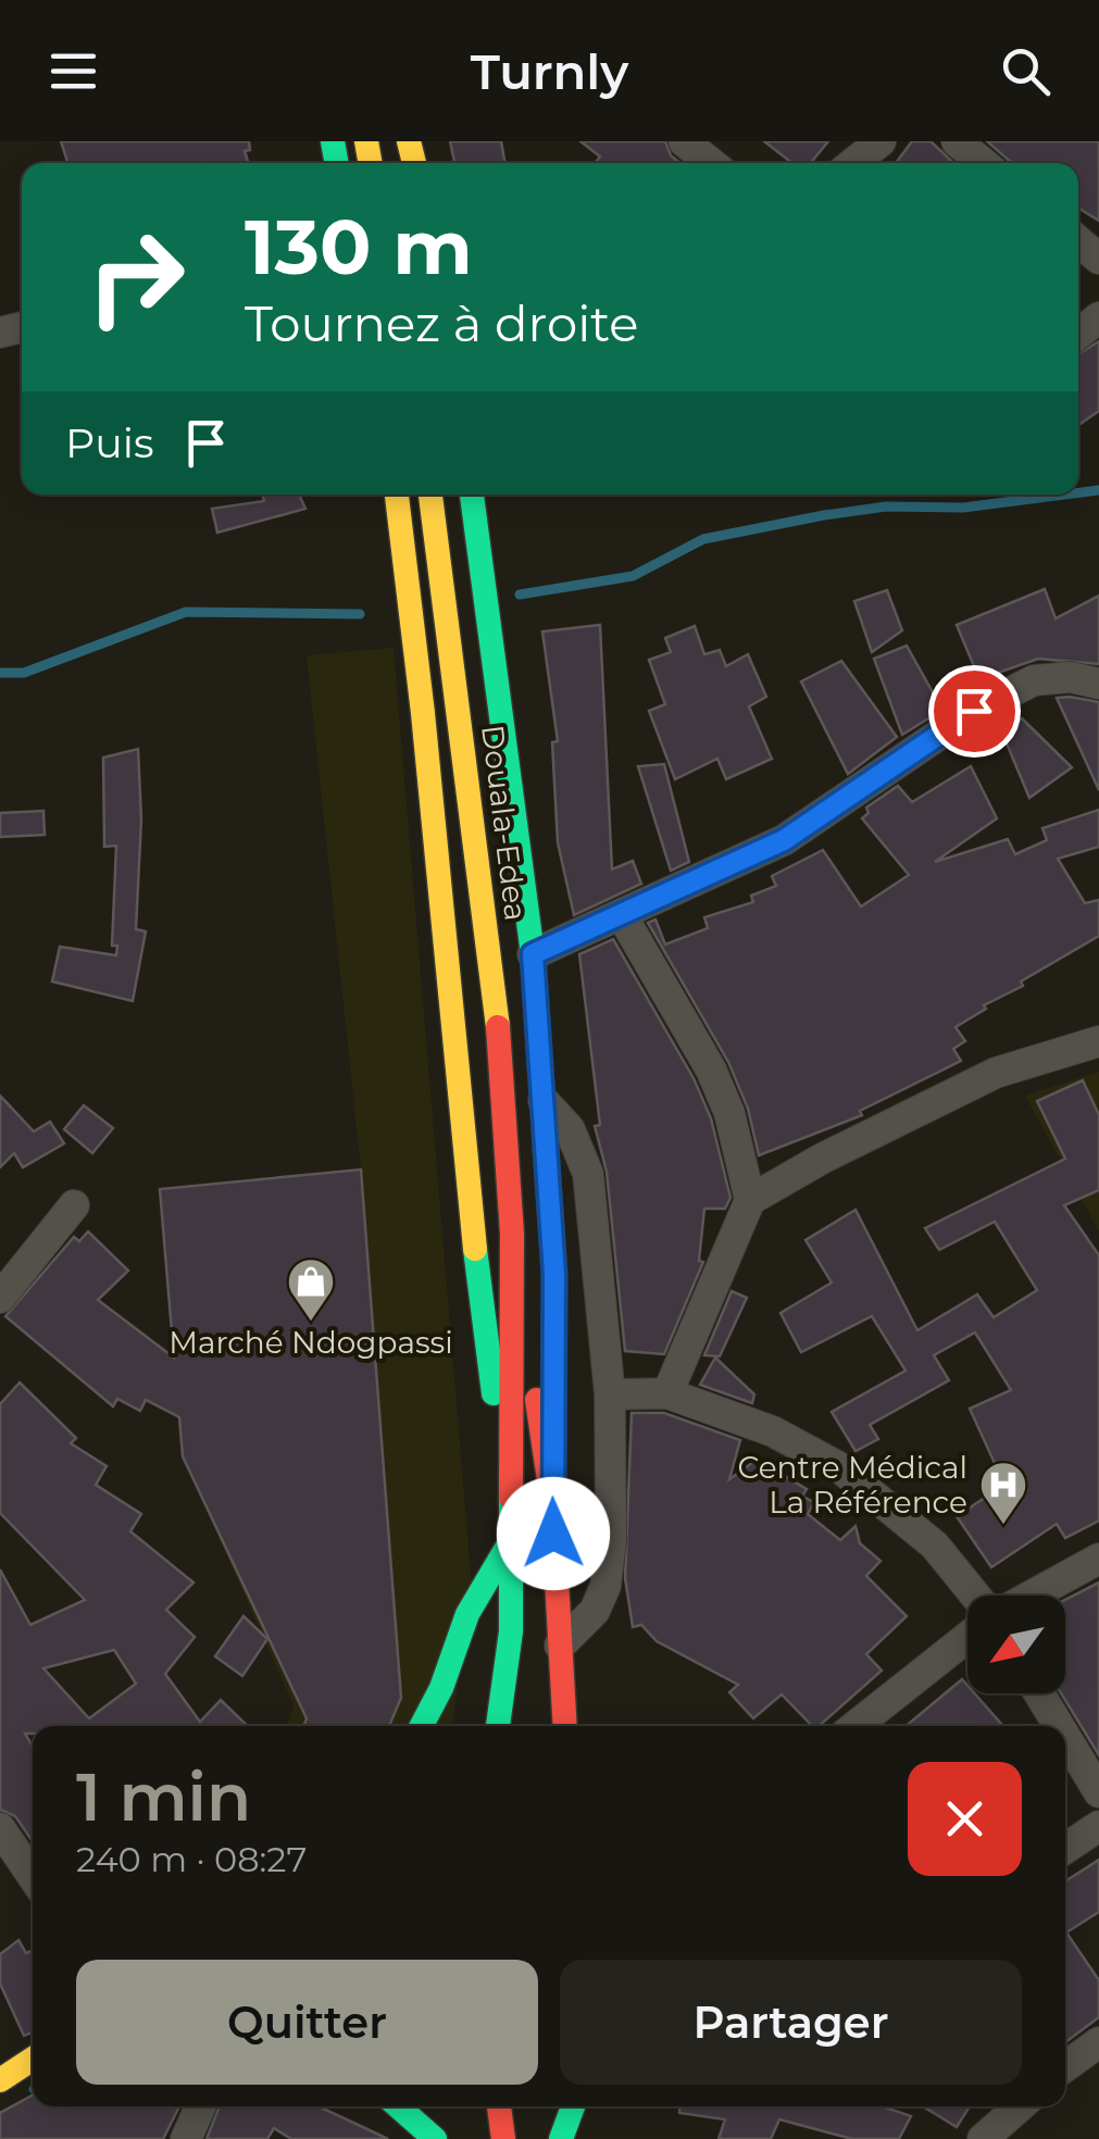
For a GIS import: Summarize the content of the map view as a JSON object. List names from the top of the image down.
{
  "streets": {
    "main road": ["Douala-Edea"]
  },
  "places": {
    "shop": ["Marché Ndogpassi"],
    "hospital": ["Centre Médical La Référence"]
  },
  "north": "bottom left",
  "page": {
    "header": "Turnly",
    "turn": ["130 m", "Tournez à droite"],
    "then": "Puis",
    "heading": ["1 min", "240 m · 08:27"],
    "buttons": ["Quitter", "Partager"]
  }
}
